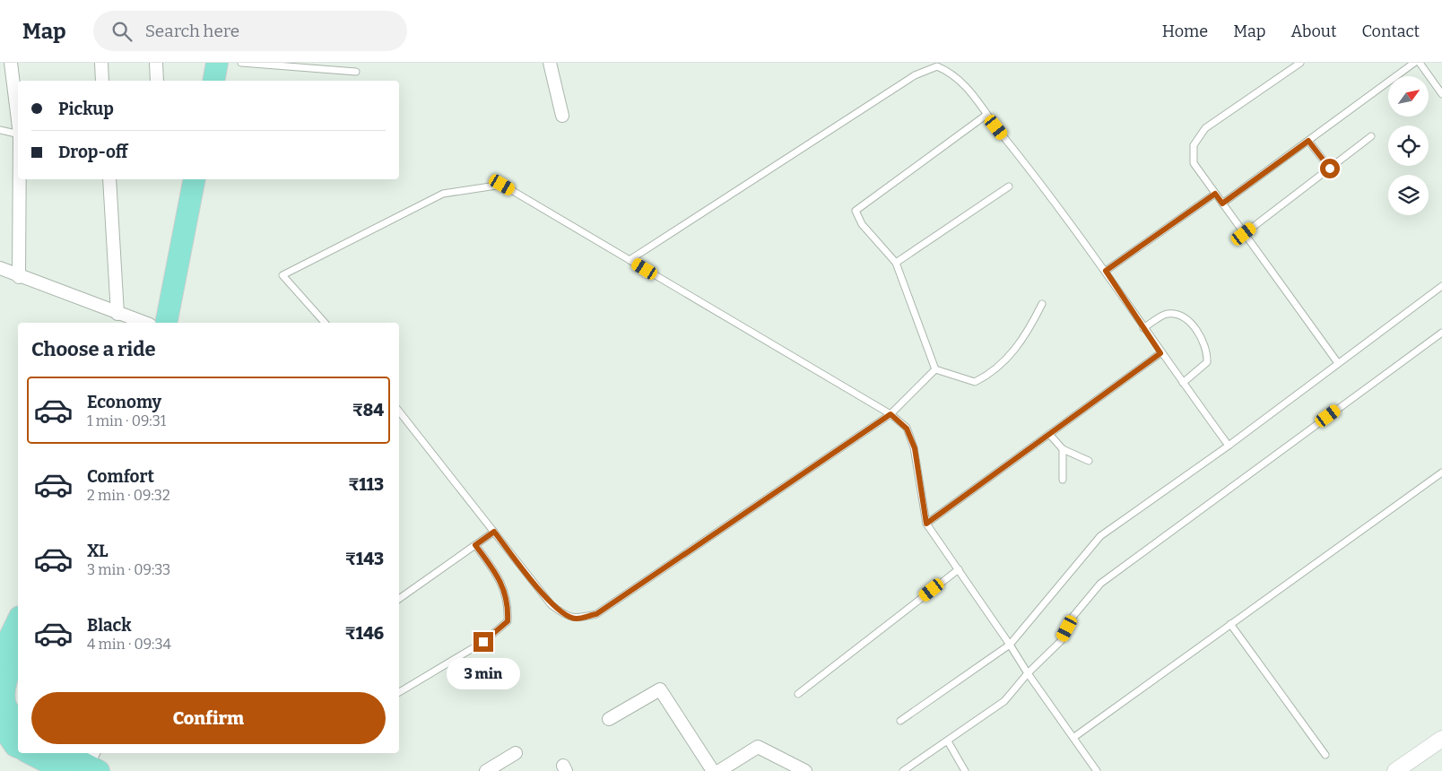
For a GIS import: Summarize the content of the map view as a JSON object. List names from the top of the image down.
{
  "north": "top right",
  "page": {
    "header": "Map",
    "search": "Search here",
    "nav": [
      "Home",
      "Map",
      "About",
      "Contact"
    ],
    "banner": ["Pickup", "Drop-off"],
    "heading": "Choose a ride",
    "list": [
      {
        "name": "Economy",
        "note": "1 min · 09:31",
        "value": "₹84"
      },
      {
        "name": "Comfort",
        "note": "2 min · 09:32",
        "value": "₹113"
      },
      {
        "name": "XL",
        "note": "3 min · 09:33",
        "value": "₹143"
      },
      {
        "name": "Black",
        "note": "4 min · 09:34",
        "value": "₹146"
      }
    ],
    "bubble": "3 min",
    "buttons": "Confirm"
  }
}
